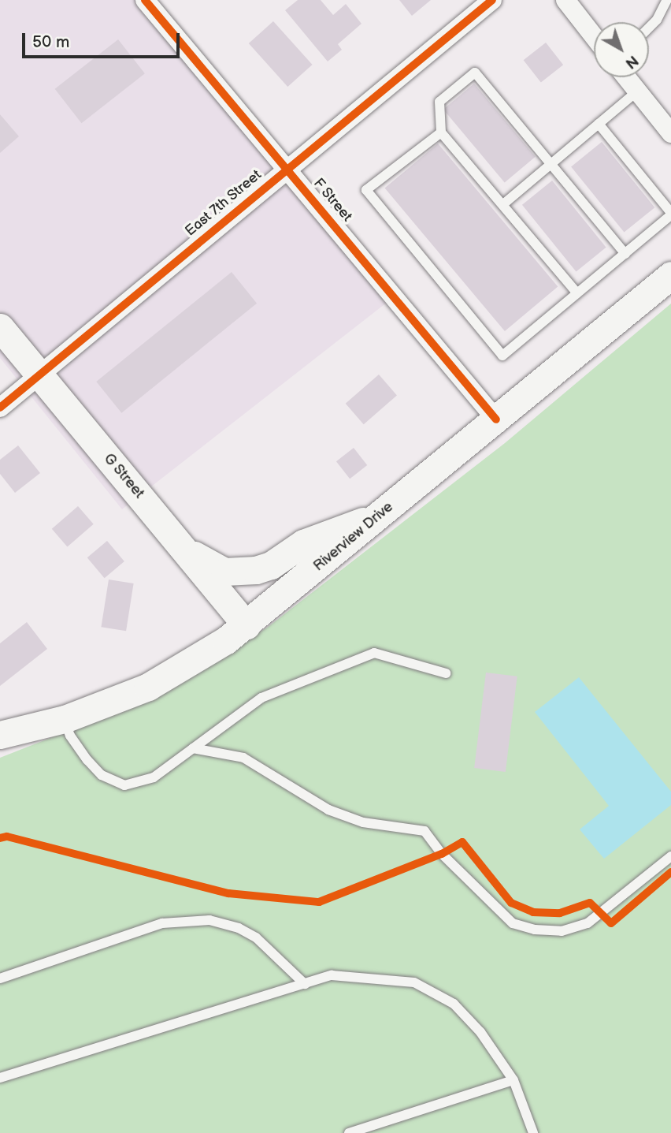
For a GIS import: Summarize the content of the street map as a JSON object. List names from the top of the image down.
{
  "streets": {
    "main road": ["G Street", "Riverview Drive"],
    "street": ["F Street", "East 7th Street"]
  },
  "crossings": [
    ["F Street", "East 7th Street"],
    ["F Street", "Riverview Drive"],
    ["East 7th Street", "G Street"],
    ["G Street", "Riverview Drive"]
  ],
  "scale_bar": "50 m",
  "north": "bottom right"
}
